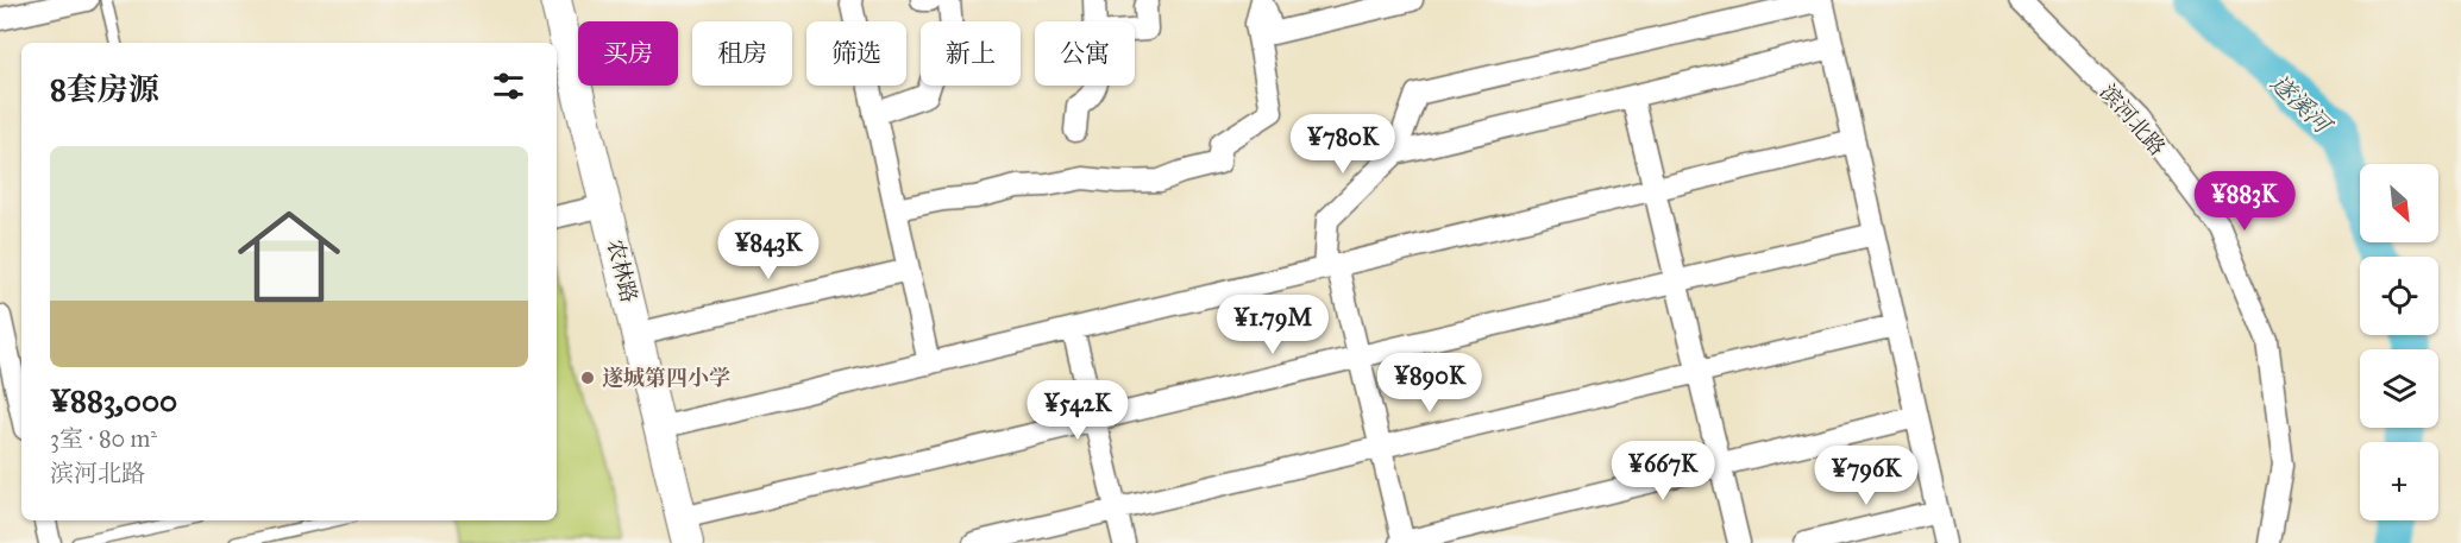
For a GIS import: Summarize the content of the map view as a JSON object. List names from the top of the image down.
{
  "streets": {
    "street": ["滨河北路", "农林路"]
  },
  "water": ["遂溪河"],
  "places": ["遂城第四小学"],
  "north": "bottom right",
  "page": {
    "chip": [
      "买房",
      "租房",
      "筛选",
      "新上",
      "公寓"
    ],
    "heading": "8套房源",
    "price": [
      "¥780K",
      "¥883K",
      "¥843K",
      "¥1.79M",
      "¥890K",
      "¥542K",
      "¥667K",
      "¥796K"
    ],
    "list": [
      {
        "name": "¥883,000",
        "note": "3室 · 80 m² · 滨河北路"
      }
    ],
    "map_buttons": "+"
  }
}
